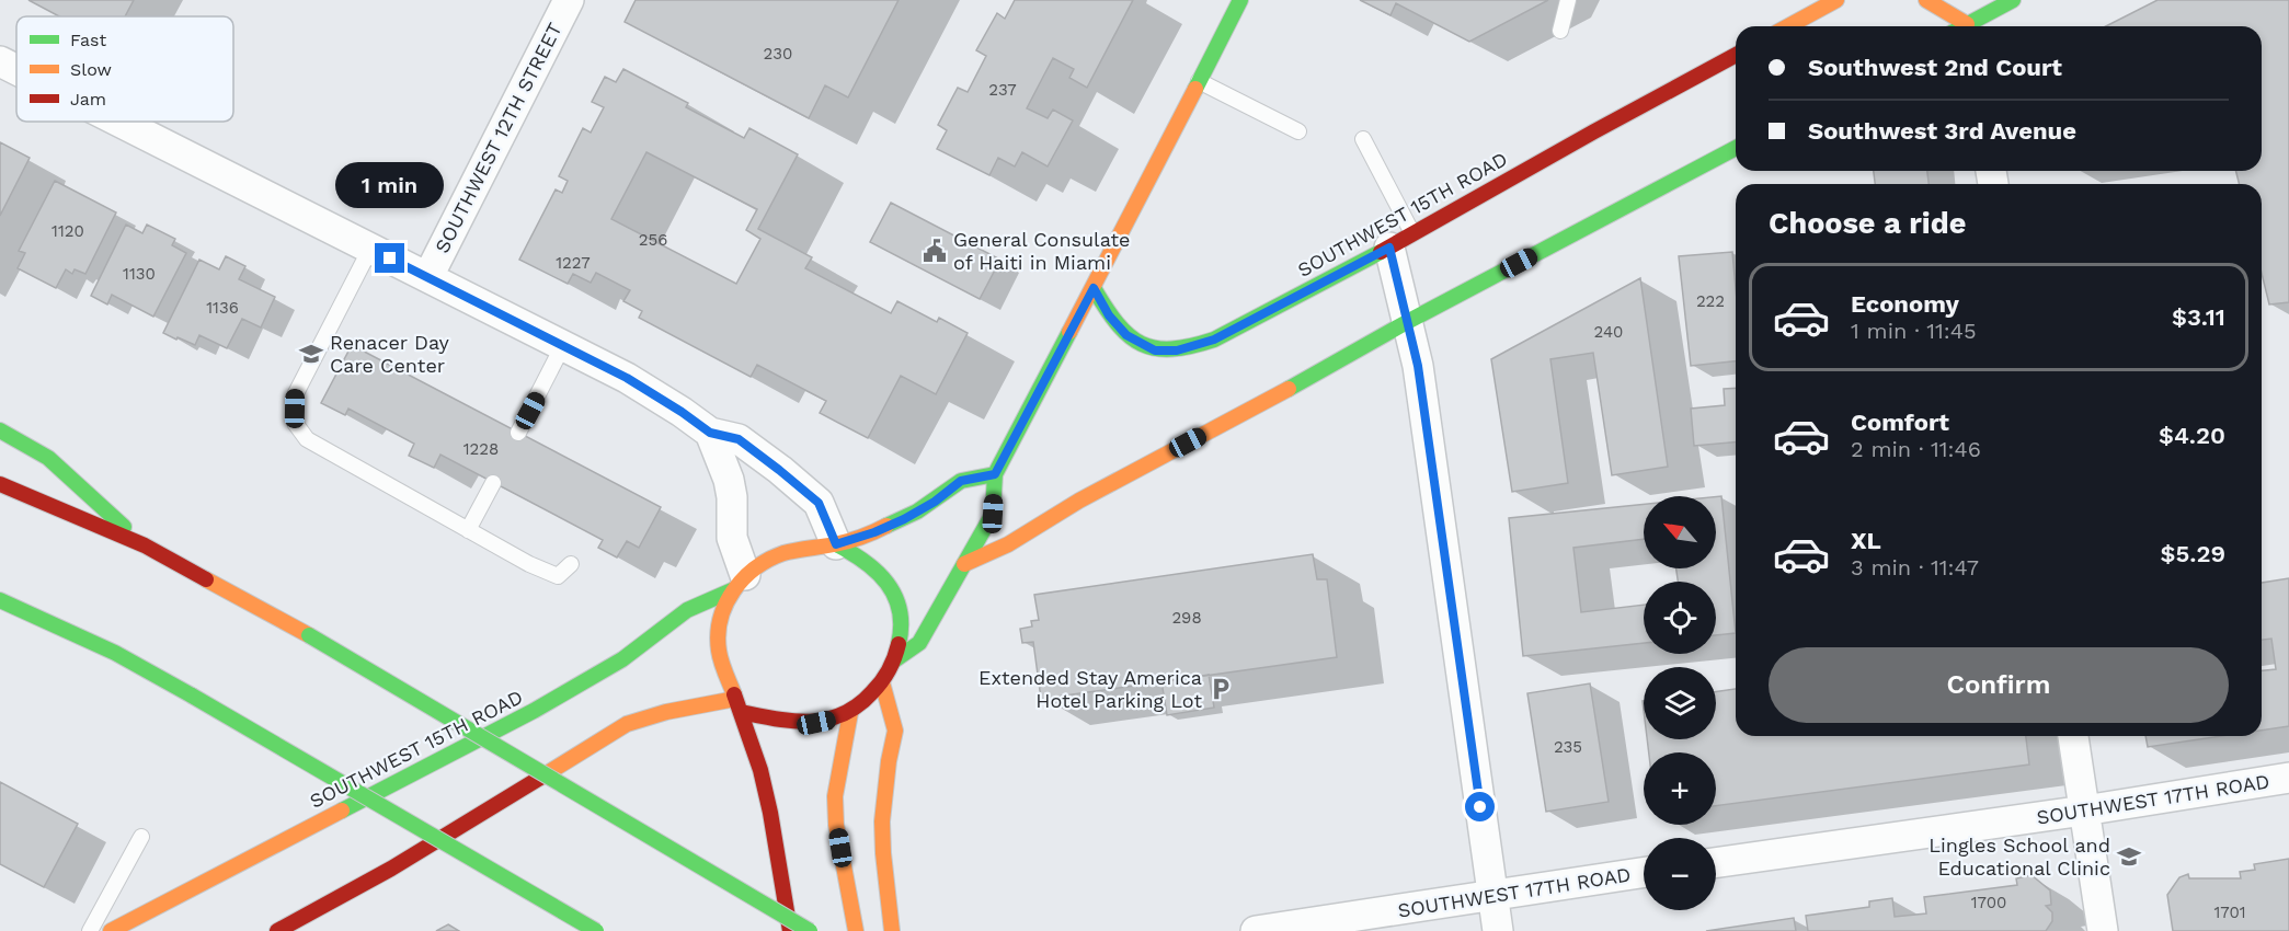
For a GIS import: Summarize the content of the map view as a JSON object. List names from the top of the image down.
{
  "streets": {
    "main road": ["SOUTHWEST 15TH ROAD"],
    "street": ["SOUTHWEST 12TH STREET", "SOUTHWEST 17TH ROAD"]
  },
  "places": {
    "public building": ["General Consulate of Haiti in Miami"],
    "school or university": ["Renacer Day Care Center", "Lingles School and Educational Clinic"],
    "parking": ["Extended Stay America Hotel Parking Lot"]
  },
  "house_numbers": [
    "230",
    "237",
    "1120",
    "256",
    "1227",
    "1130",
    "222",
    "1136",
    "240",
    "1228",
    "298",
    "235",
    "1700",
    "1701"
  ],
  "legend": ["Fast", "Slow", "Jam"],
  "north": "top left",
  "page": {
    "banner": ["Southwest 2nd Court", "Southwest 3rd Avenue"],
    "bubble": "1 min",
    "heading": "Choose a ride",
    "list": [
      {
        "name": "Economy",
        "note": "1 min · 11:45",
        "value": "$3.11"
      },
      {
        "name": "Comfort",
        "note": "2 min · 11:46",
        "value": "$4.20"
      },
      {
        "name": "XL",
        "note": "3 min · 11:47",
        "value": "$5.29"
      }
    ],
    "map_buttons": ["+", "−"],
    "buttons": "Confirm"
  }
}
